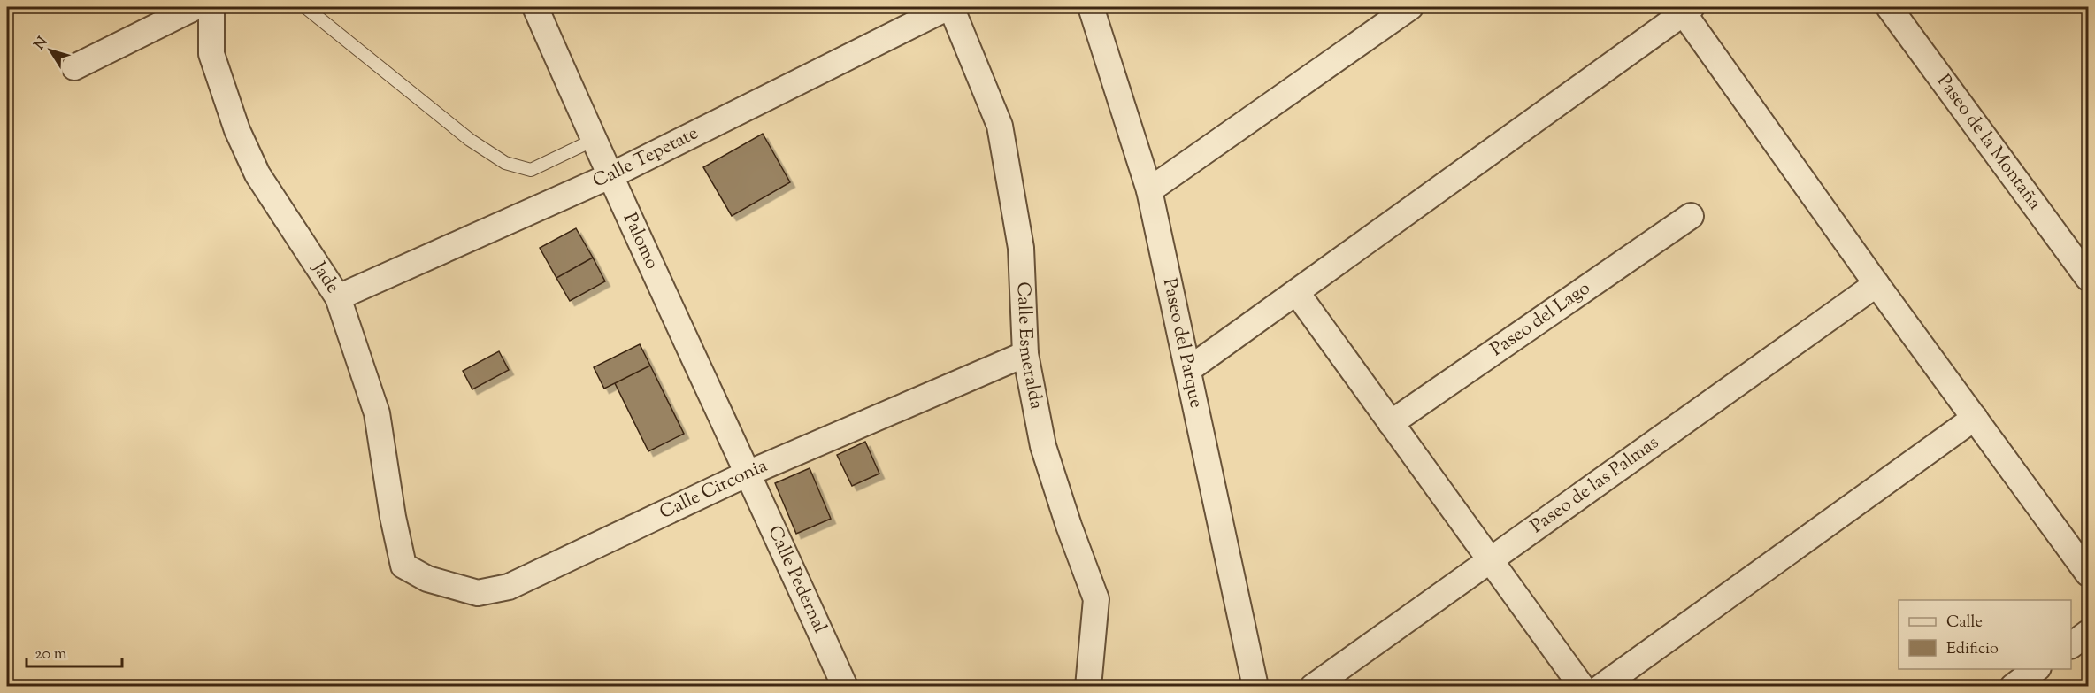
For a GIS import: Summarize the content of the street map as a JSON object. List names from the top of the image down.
{
  "streets": {
    "street": [
      "Paseo de la Montaña",
      "Calle Tepetate",
      "Palomo",
      "Jade",
      "Paseo del Lago",
      "Paseo del Parque",
      "Calle Esmeralda",
      "Paseo de las Palmas",
      "Calle Circonia",
      "Calle Pedernal"
    ]
  },
  "crossings": [
    ["Calle Tepetate", "Palomo"],
    ["Calle Tepetate", "Jade"],
    ["Calle Tepetate", "Calle Esmeralda"],
    ["Palomo", "Calle Circonia"],
    ["Palomo", "Calle Pedernal"],
    ["Jade", "Calle Circonia"],
    ["Calle Esmeralda", "Calle Circonia"],
    ["Calle Circonia", "Calle Pedernal"]
  ],
  "legend": ["Calle", "Edificio"],
  "scale_bar": "20 m",
  "north": "top left"
}
